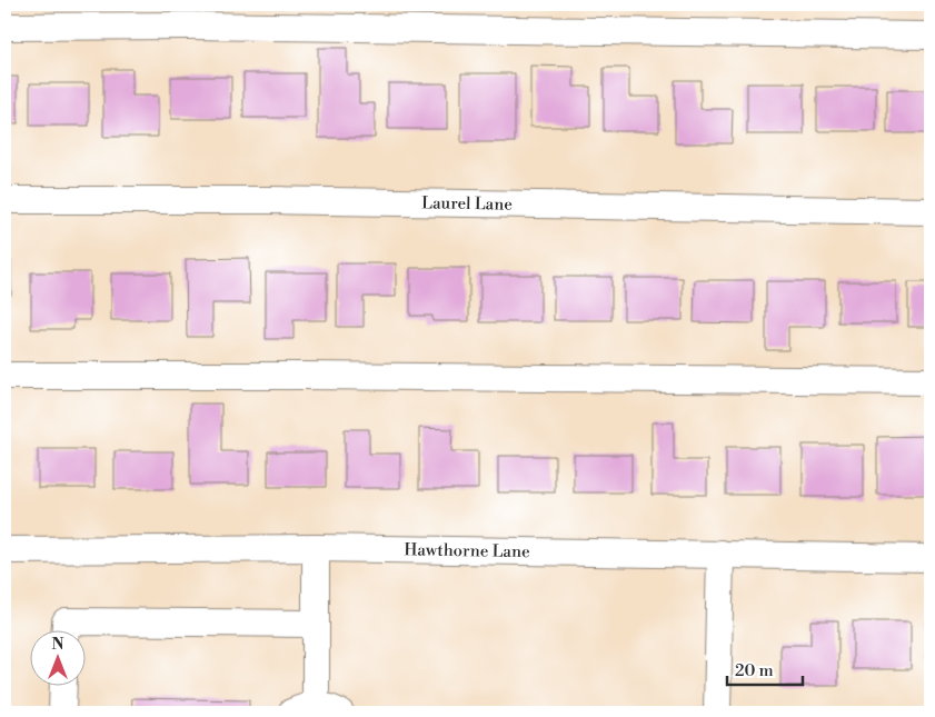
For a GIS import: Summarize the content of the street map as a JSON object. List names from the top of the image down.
{
  "streets": {
    "street": ["Laurel Lane", "Hawthorne Lane"]
  },
  "scale_bar": "20 m",
  "north": "top"
}
